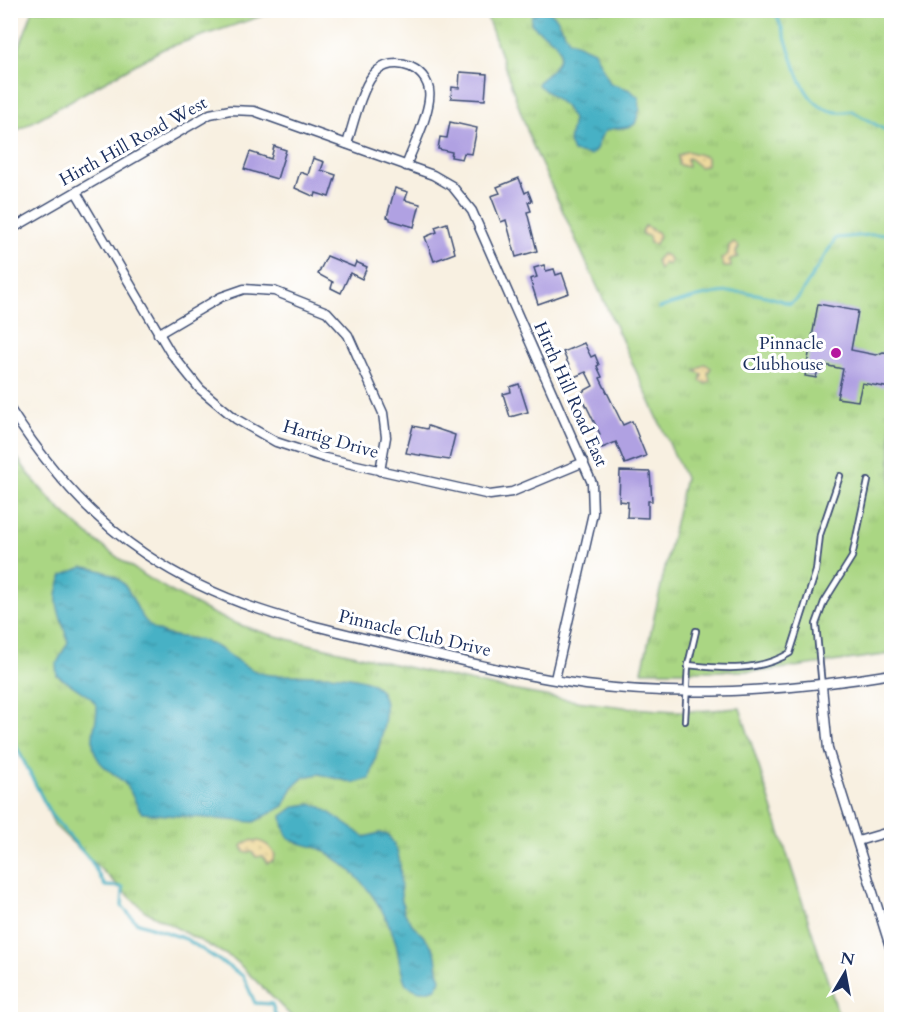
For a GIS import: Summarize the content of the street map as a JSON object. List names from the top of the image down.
{
  "streets": {
    "street": [
      "Hirth Hill Road West",
      "Hirth Hill Road East",
      "Hartig Drive",
      "Pinnacle Club Drive"
    ]
  },
  "crossings": [
    ["Hirth Hill Road West", "Hirth Hill Road East"],
    ["Hirth Hill Road West", "Hartig Drive"],
    ["Hirth Hill Road East", "Hartig Drive"],
    ["Hirth Hill Road East", "Pinnacle Club Drive"]
  ],
  "places": ["Pinnacle Clubhouse"],
  "north": "top"
}
